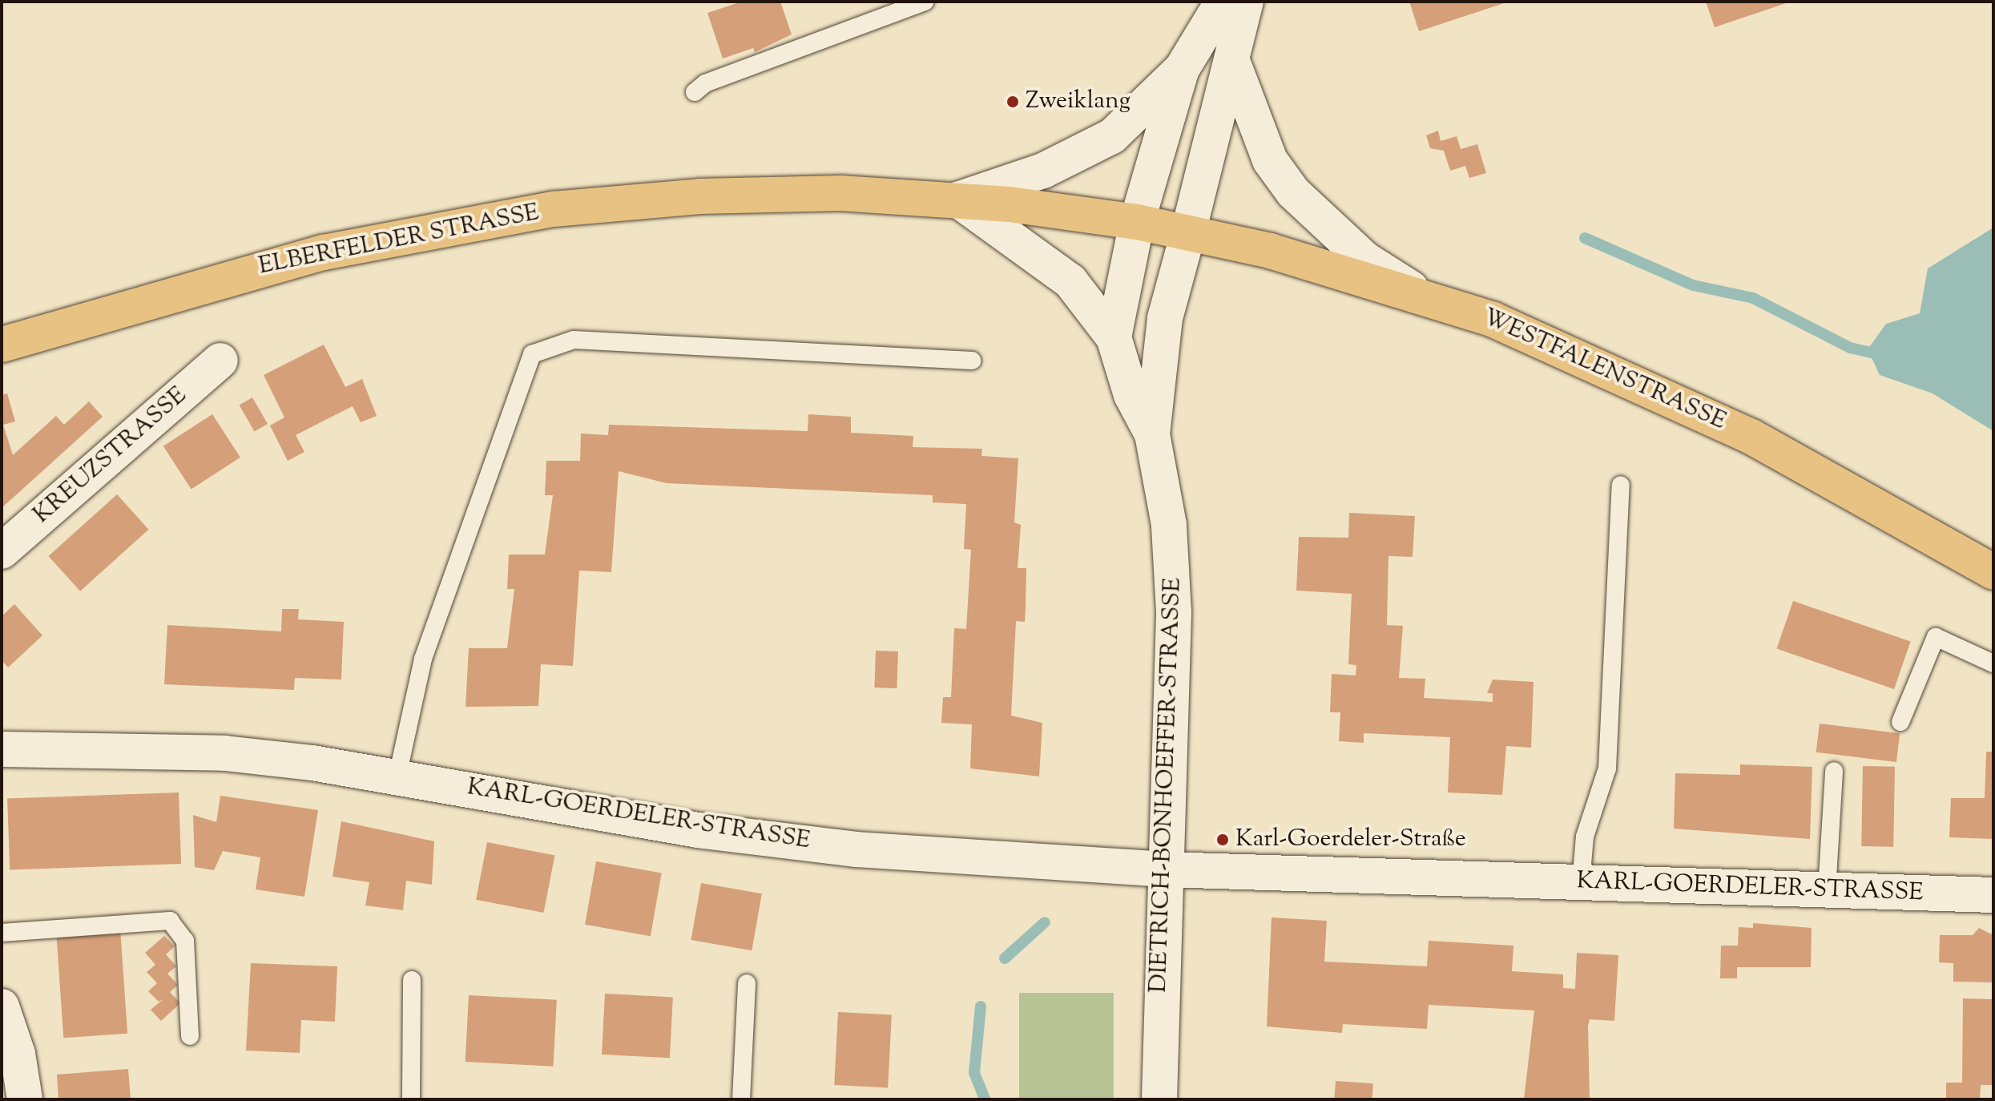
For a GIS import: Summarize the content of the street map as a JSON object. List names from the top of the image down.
{
  "streets": {
    "main road": ["ELBERFELDER STRASSE", "WESTFALENSTRASSE"],
    "street": ["KREUZSTRASSE", "DIETRICH-BONHOEFFER-STRASSE", "KARL-GOERDELER-STRASSE"]
  },
  "crossings": [
    ["ELBERFELDER STRASSE", "WESTFALENSTRASSE"],
    ["ELBERFELDER STRASSE", "DIETRICH-BONHOEFFER-STRASSE"],
    ["WESTFALENSTRASSE", "DIETRICH-BONHOEFFER-STRASSE"],
    ["DIETRICH-BONHOEFFER-STRASSE", "KARL-GOERDELER-STRASSE"]
  ],
  "places": ["Zweiklang", "Karl-Goerdeler-Straße"]
}
